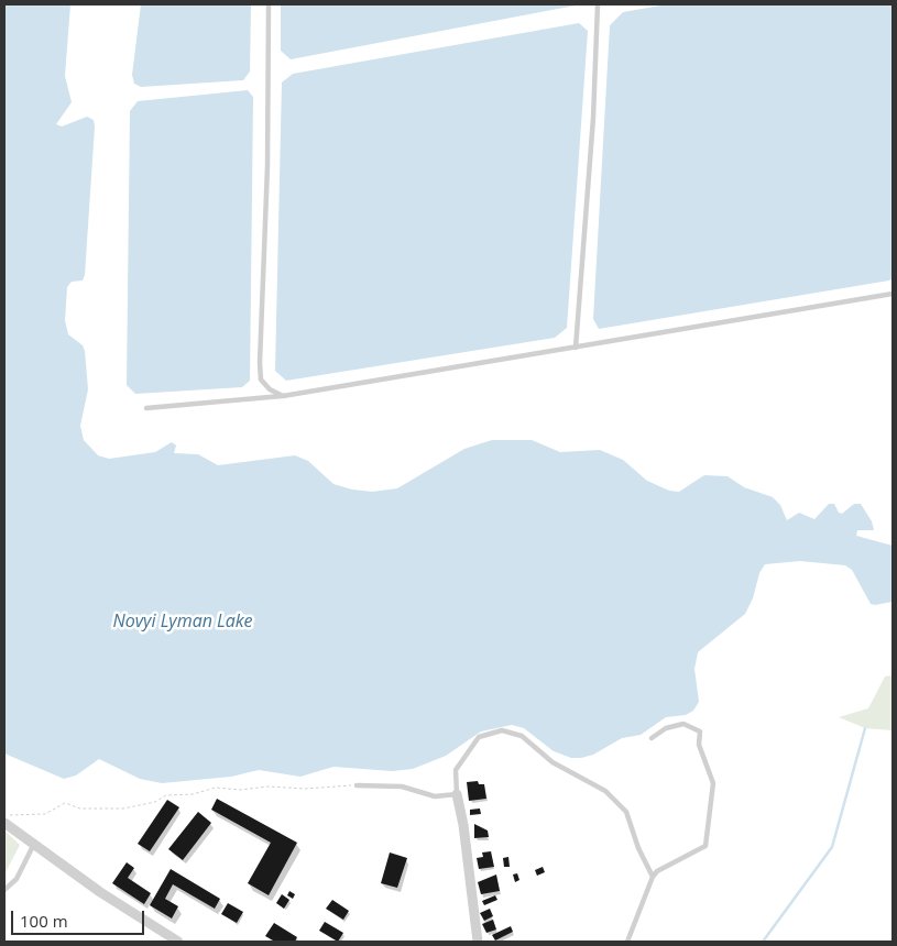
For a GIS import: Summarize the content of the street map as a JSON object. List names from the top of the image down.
{
  "water": ["Novyi Lyman Lake"],
  "scale_bar": "100 m"
}
